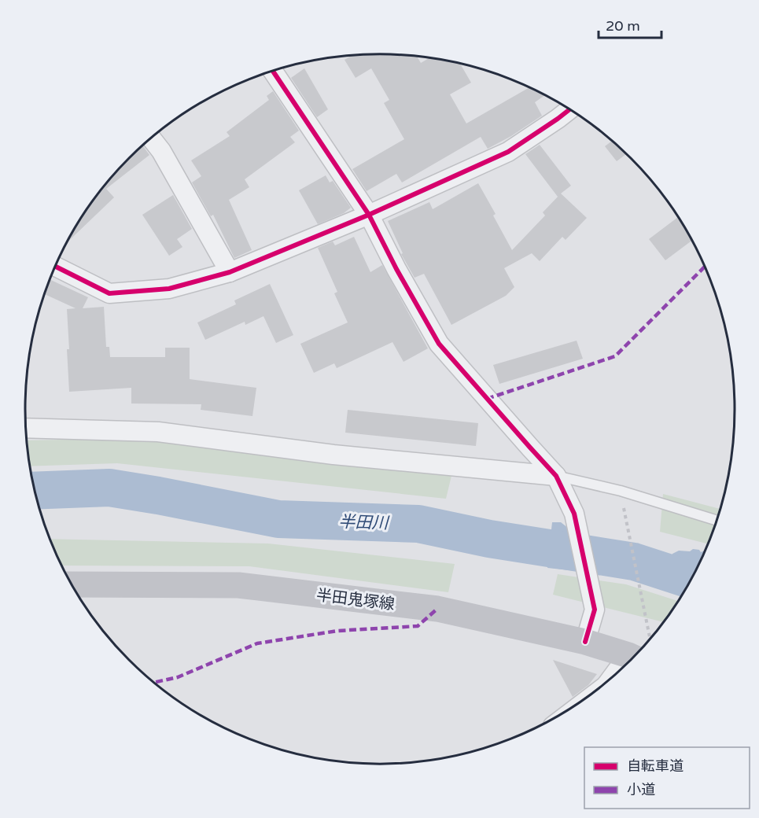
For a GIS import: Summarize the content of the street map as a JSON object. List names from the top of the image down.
{
  "streets": {
    "main road": ["半田鬼塚線"]
  },
  "water": ["半田川"],
  "legend": ["自転車道", "小道"],
  "scale_bar": "20 m"
}
